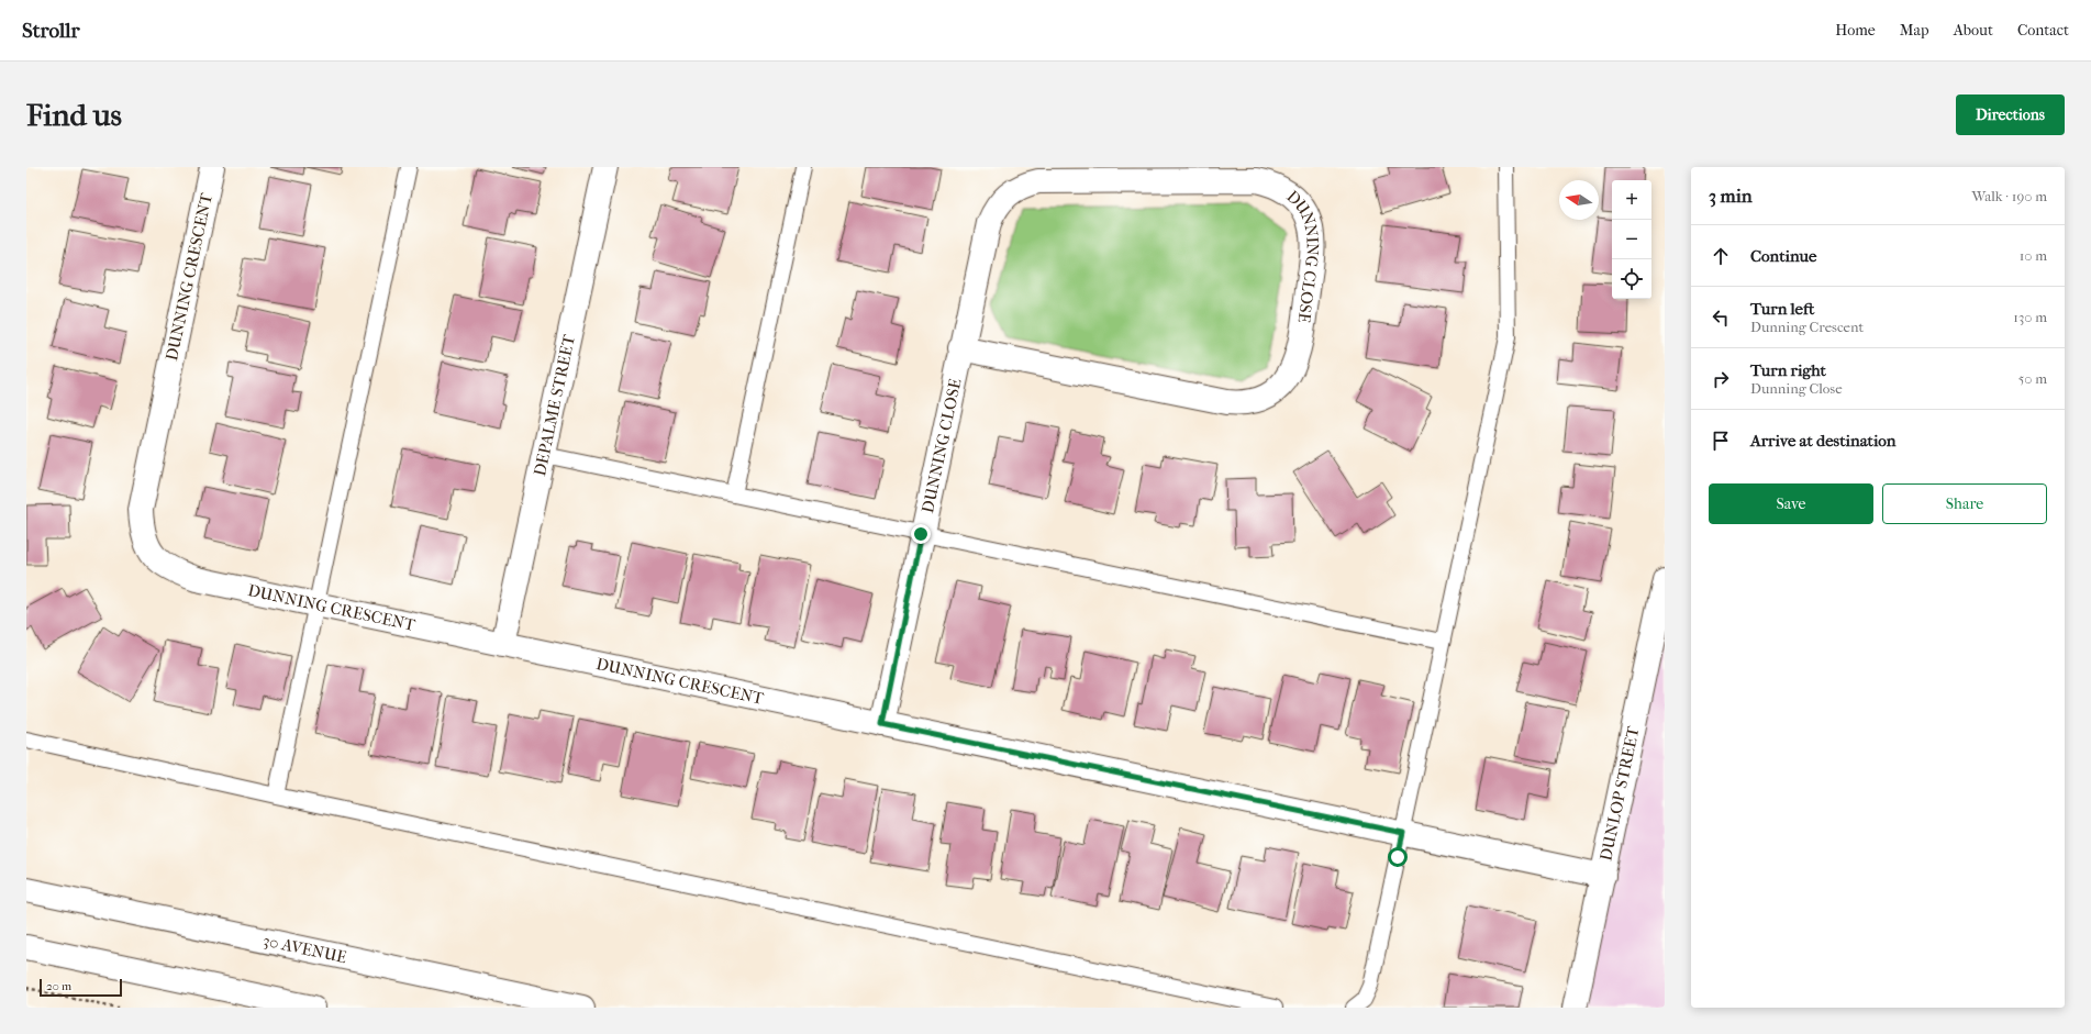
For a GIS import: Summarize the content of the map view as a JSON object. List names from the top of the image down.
{
  "streets": {
    "street": [
      "DUNNING CLOSE",
      "DUNNING CRESCENT",
      "DEPALME STREET",
      "DUNLOP STREET",
      "30 AVENUE"
    ]
  },
  "crossings": [
    ["DUNNING CLOSE", "DUNNING CRESCENT"],
    ["DUNNING CRESCENT", "DEPALME STREET"],
    ["DUNNING CRESCENT", "DUNLOP STREET"]
  ],
  "scale_bar": "20 m",
  "north": "left",
  "page": {
    "header": "Strollr",
    "nav": [
      "Home",
      "Map",
      "About",
      "Contact"
    ],
    "buttons": [
      "Directions",
      ["Save", "Share"]
    ],
    "title": "Find us",
    "heading": ["3 min", "Walk · 190 m"],
    "map_buttons": ["+", "−"],
    "list": [
      ["Continue", "10 m"],
      ["Turn left", "Dunning Crescent", "130 m"],
      ["Turn right", "Dunning Close", "50 m"],
      "Arrive at destination"
    ],
    "scale": "20 m"
  }
}
